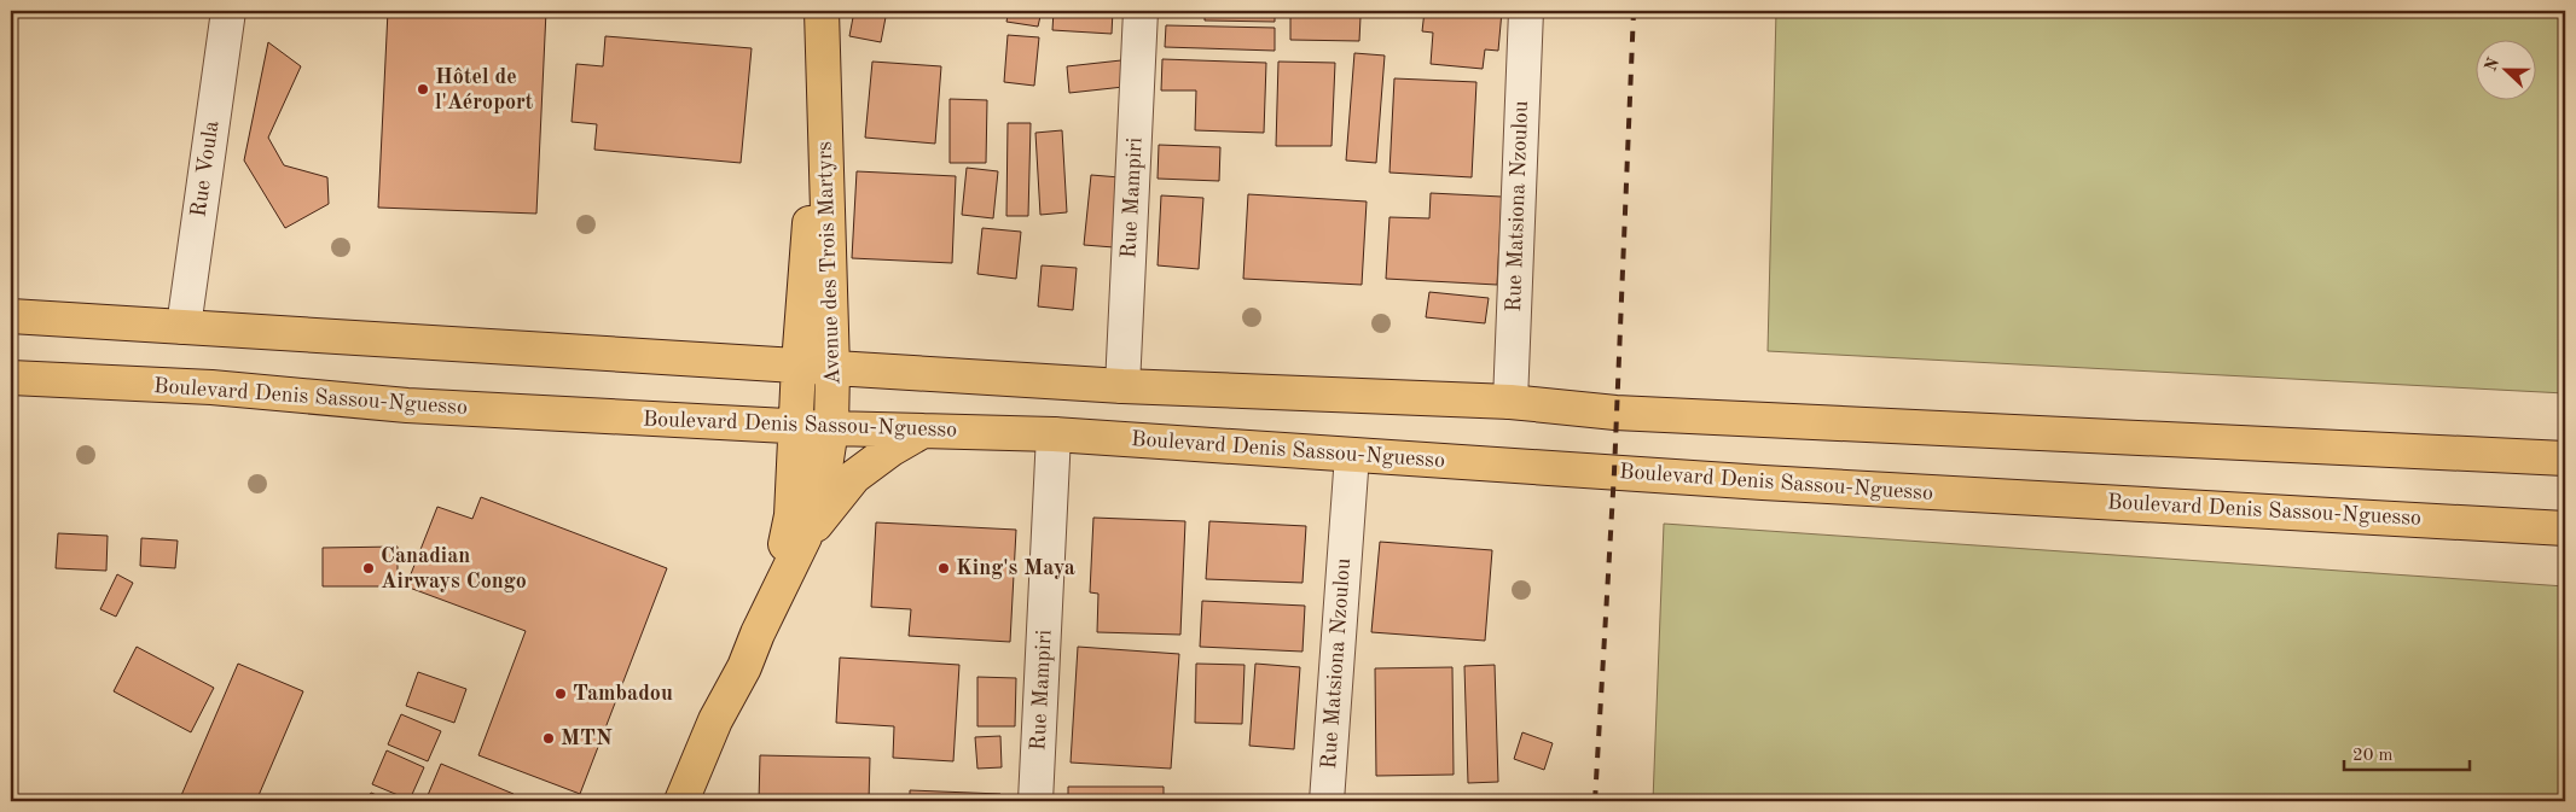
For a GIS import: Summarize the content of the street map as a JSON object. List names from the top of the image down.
{
  "streets": {
    "main road": ["Avenue des Trois Martyrs", "Boulevard Denis Sassou-Nguesso"],
    "street": ["Rue Voula", "Rue Mampiri", "Rue Matsiona Nzoulou"]
  },
  "crossings": [
    ["Rue Mampiri", "Boulevard Denis Sassou-Nguesso"],
    ["Rue Matsiona Nzoulou", "Boulevard Denis Sassou-Nguesso"],
    ["Avenue des Trois Martyrs", "Boulevard Denis Sassou-Nguesso"]
  ],
  "places": [
    "Hôtel de l'Aéroport",
    "Canadian Airways Congo",
    "King's Maya",
    "Tambadou",
    "MTN"
  ],
  "scale_bar": "20 m",
  "north": "left"
}
